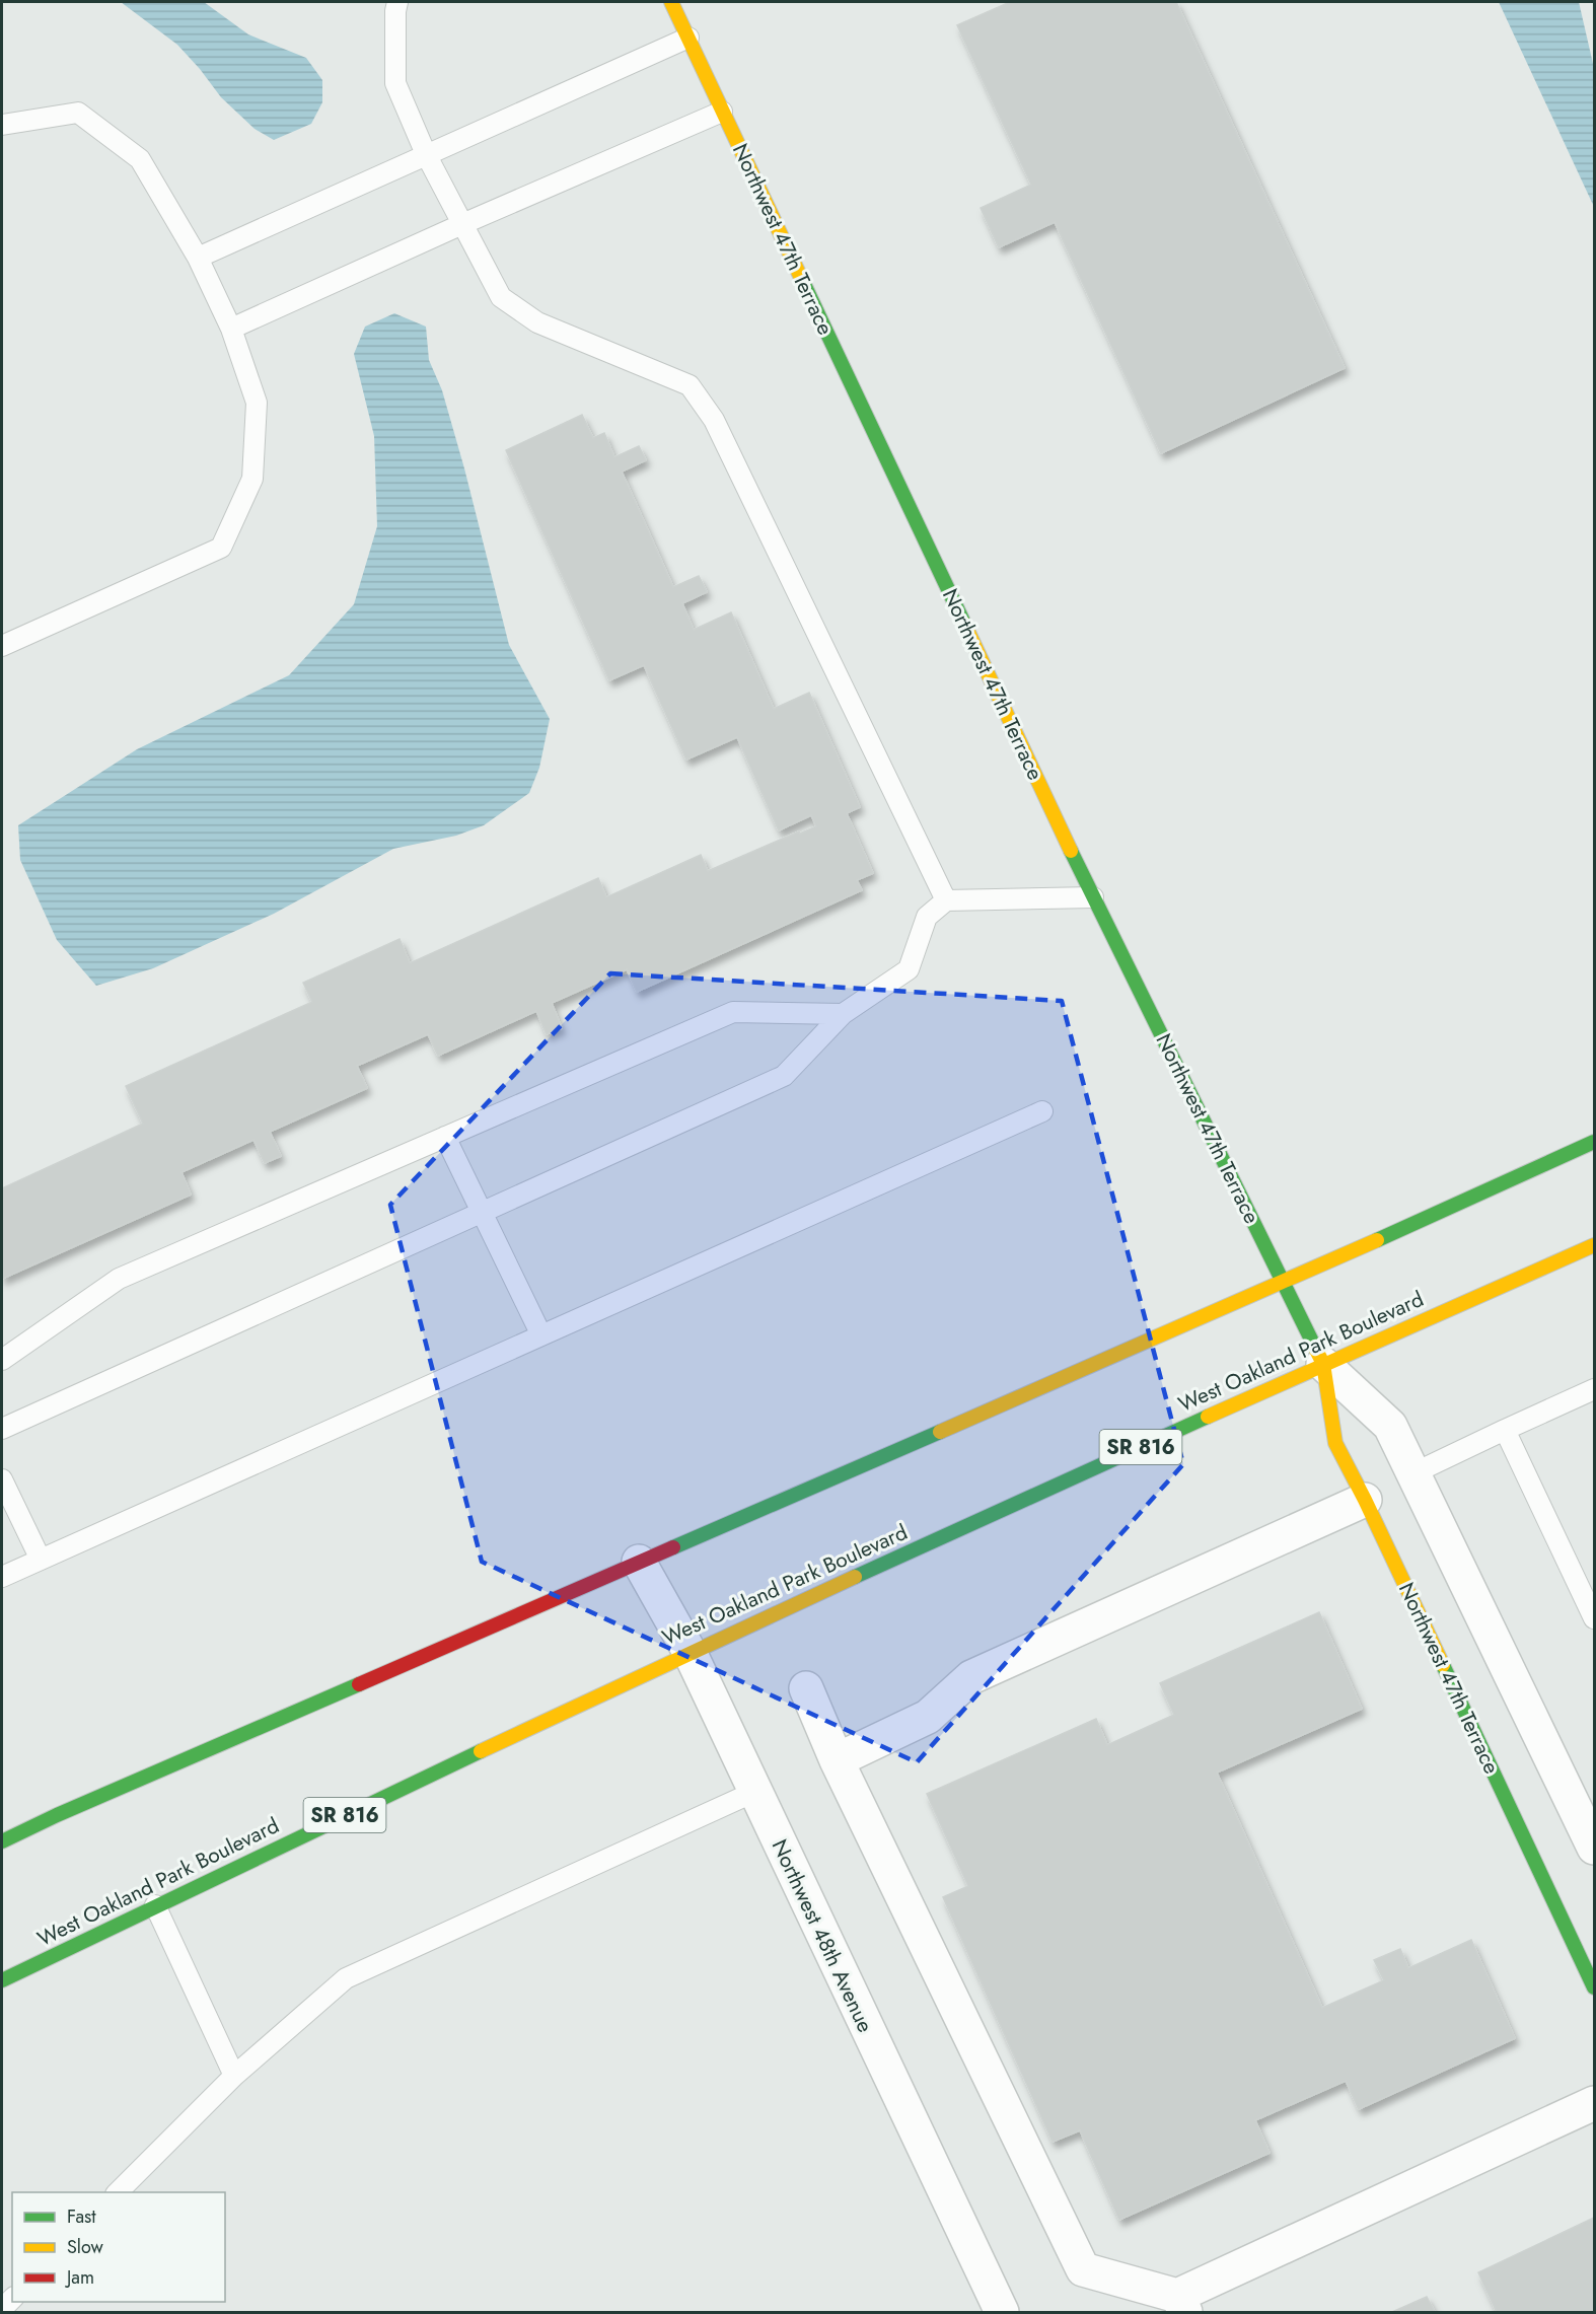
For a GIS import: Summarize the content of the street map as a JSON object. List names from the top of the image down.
{
  "streets": {
    "main road": ["Northwest 47th Terrace", "West Oakland Park Boulevard", "SR 816"],
    "street": ["Northwest 48th Avenue"]
  },
  "crossings": [
    ["Northwest 47th Terrace", "West Oakland Park Boulevard"],
    ["West Oakland Park Boulevard", "Northwest 48th Avenue"]
  ],
  "legend": ["Fast", "Slow", "Jam"]
}
